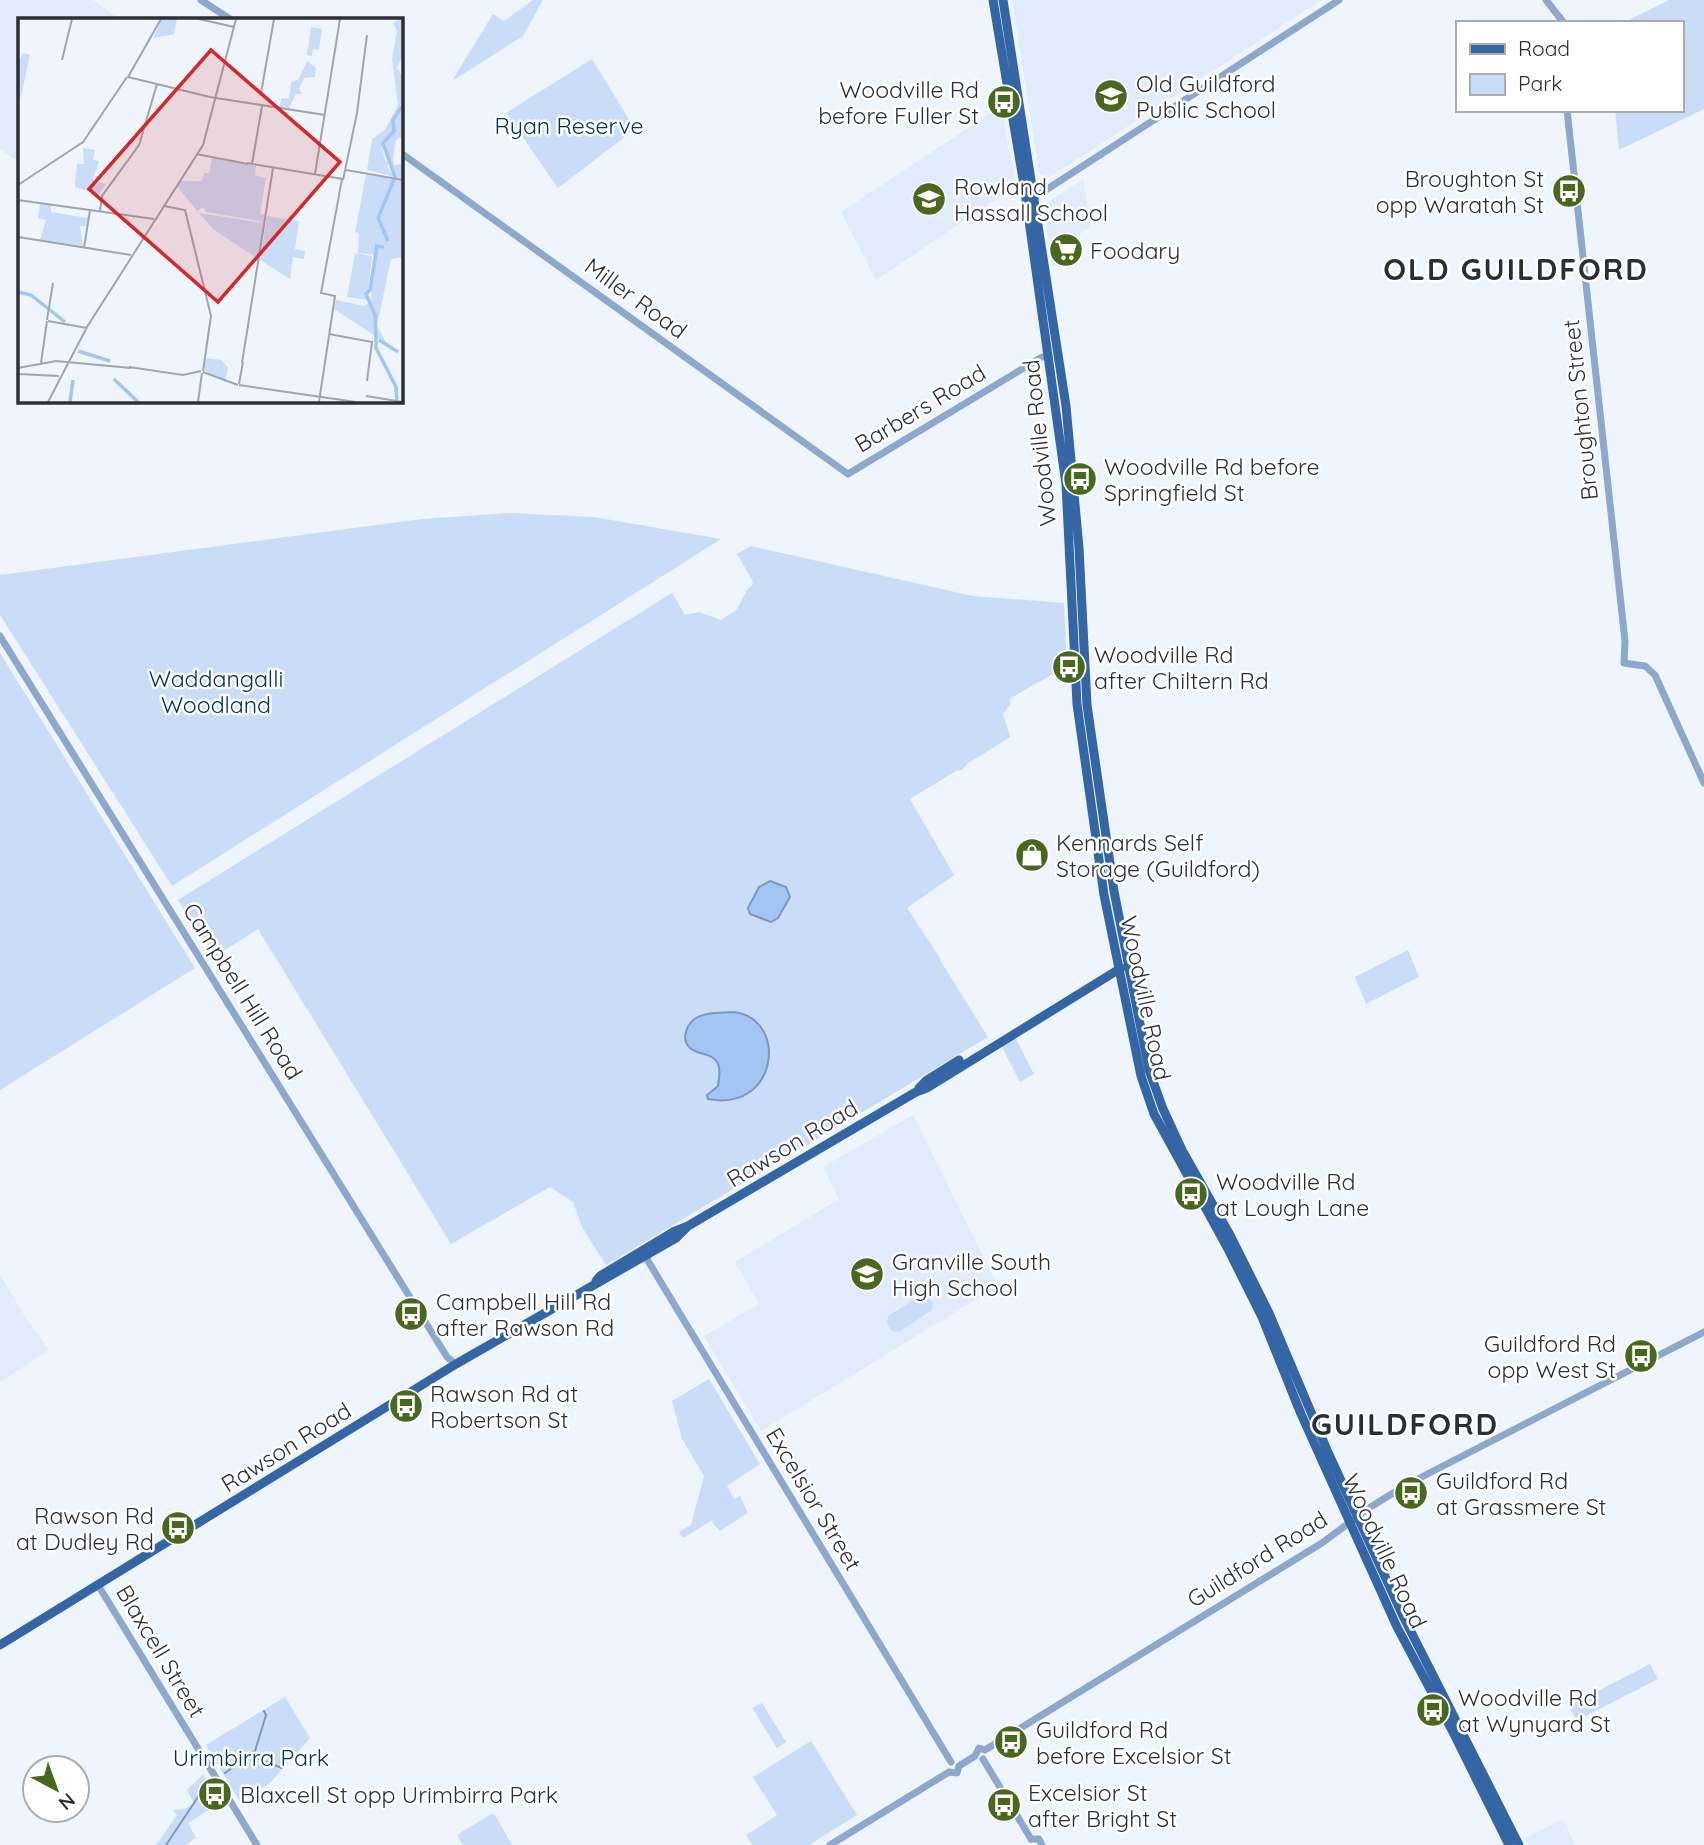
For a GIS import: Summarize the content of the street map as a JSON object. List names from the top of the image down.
{
  "streets": {
    "main road": ["Woodville Road", "Rawson Road"],
    "street": [
      "Miller Road",
      "Barbers Road",
      "Broughton Street",
      "Campbell Hill Road",
      "Excelsior Street",
      "Guildford Road",
      "Blaxcell Street"
    ]
  },
  "crossings": [
    ["Miller Road", "Barbers Road"],
    ["Barbers Road", "Woodville Road"],
    ["Woodville Road", "Rawson Road"],
    ["Woodville Road", "Guildford Road"],
    ["Campbell Hill Road", "Rawson Road"],
    ["Rawson Road", "Excelsior Street"],
    ["Rawson Road", "Blaxcell Street"]
  ],
  "districts": ["OLD GUILDFORD", "GUILDFORD"],
  "parks": ["Ryan Reserve", "Waddangalli Woodland", "Urimbirra Park"],
  "places": {
    "school or university": ["Old Guildford Public School", "Rowland Hassall School", "Granville South High School"],
    "bus stop": [
      "Woodville Rd before Fuller St",
      "Broughton St opp Waratah St",
      "Woodville Rd before Springfield St",
      "Woodville Rd after Chiltern Rd",
      "Woodville Rd at Lough Lane",
      "Campbell Hill Rd after Rawson Rd",
      "Guildford Rd opp West St",
      "Rawson Rd at Robertson St",
      "Guildford Rd at Grassmere St",
      "Rawson Rd at Dudley Rd",
      "Woodville Rd at Wynyard St",
      "Guildford Rd before Excelsior St",
      "Blaxcell St opp Urimbirra Park",
      "Excelsior St after Bright St"
    ],
    "supermarket": ["Foodary"],
    "shop": ["Kennards Self Storage (Guildford)"]
  },
  "legend": ["Road", "Park"],
  "north": "bottom right"
}
